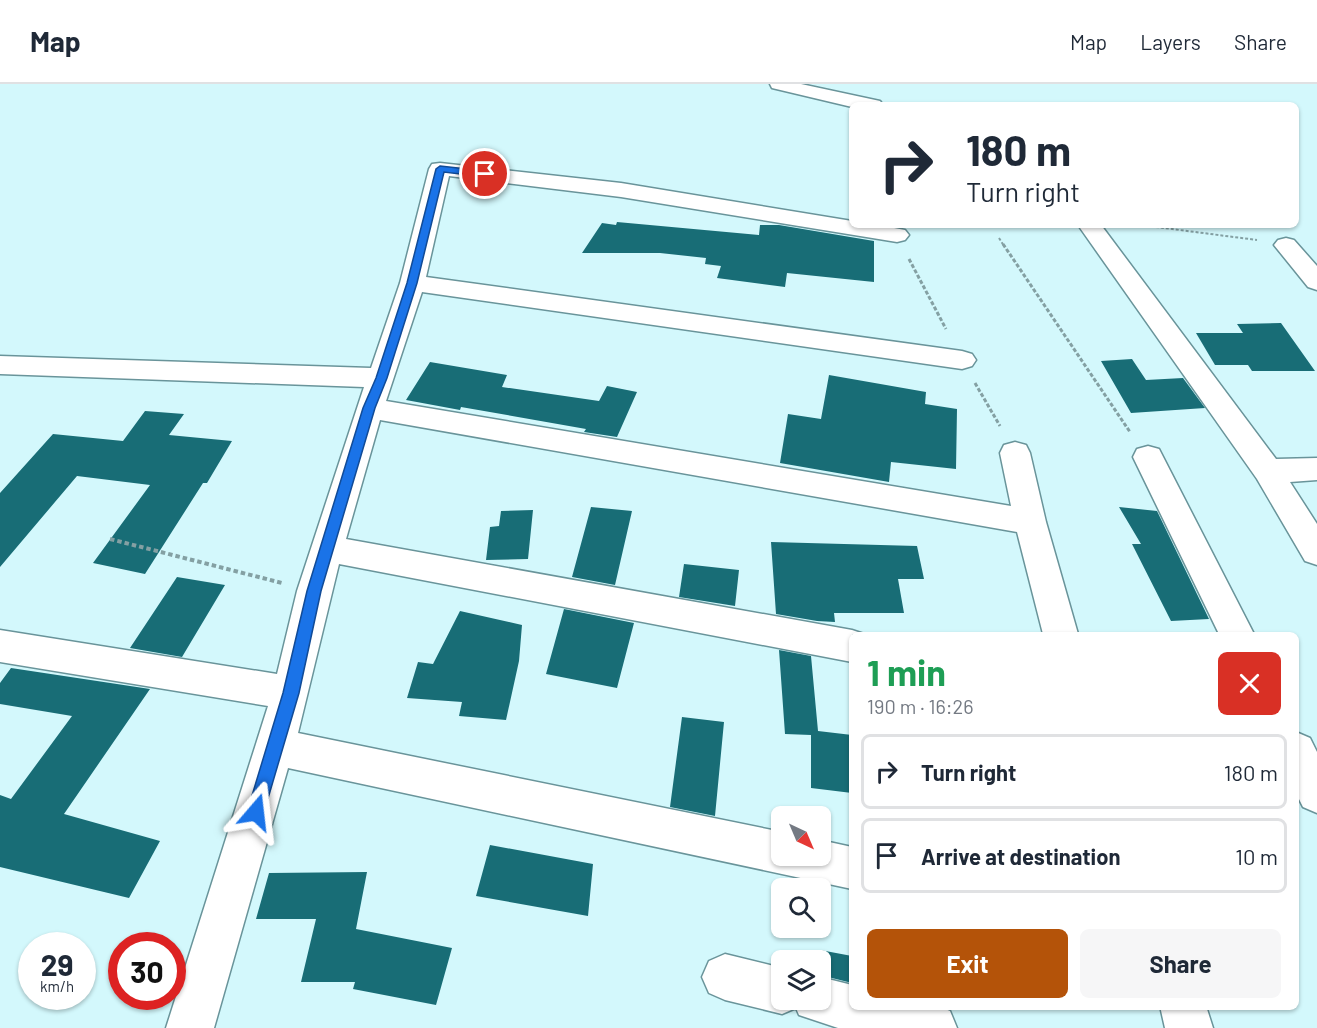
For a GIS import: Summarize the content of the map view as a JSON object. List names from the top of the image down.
{
  "north": "bottom right",
  "page": {
    "header": "Map",
    "nav": ["Map", "Layers", "Share"],
    "turn": ["180 m", "Turn right"],
    "heading": ["1 min", "190 m · 16:26"],
    "list": [
      {
        "name": "Turn right",
        "value": "180 m"
      },
      {
        "name": "Arrive at destination",
        "value": "10 m"
      }
    ],
    "buttons": ["Exit", "Share"],
    "speed": "29 km/h",
    "limit": "30"
  }
}
